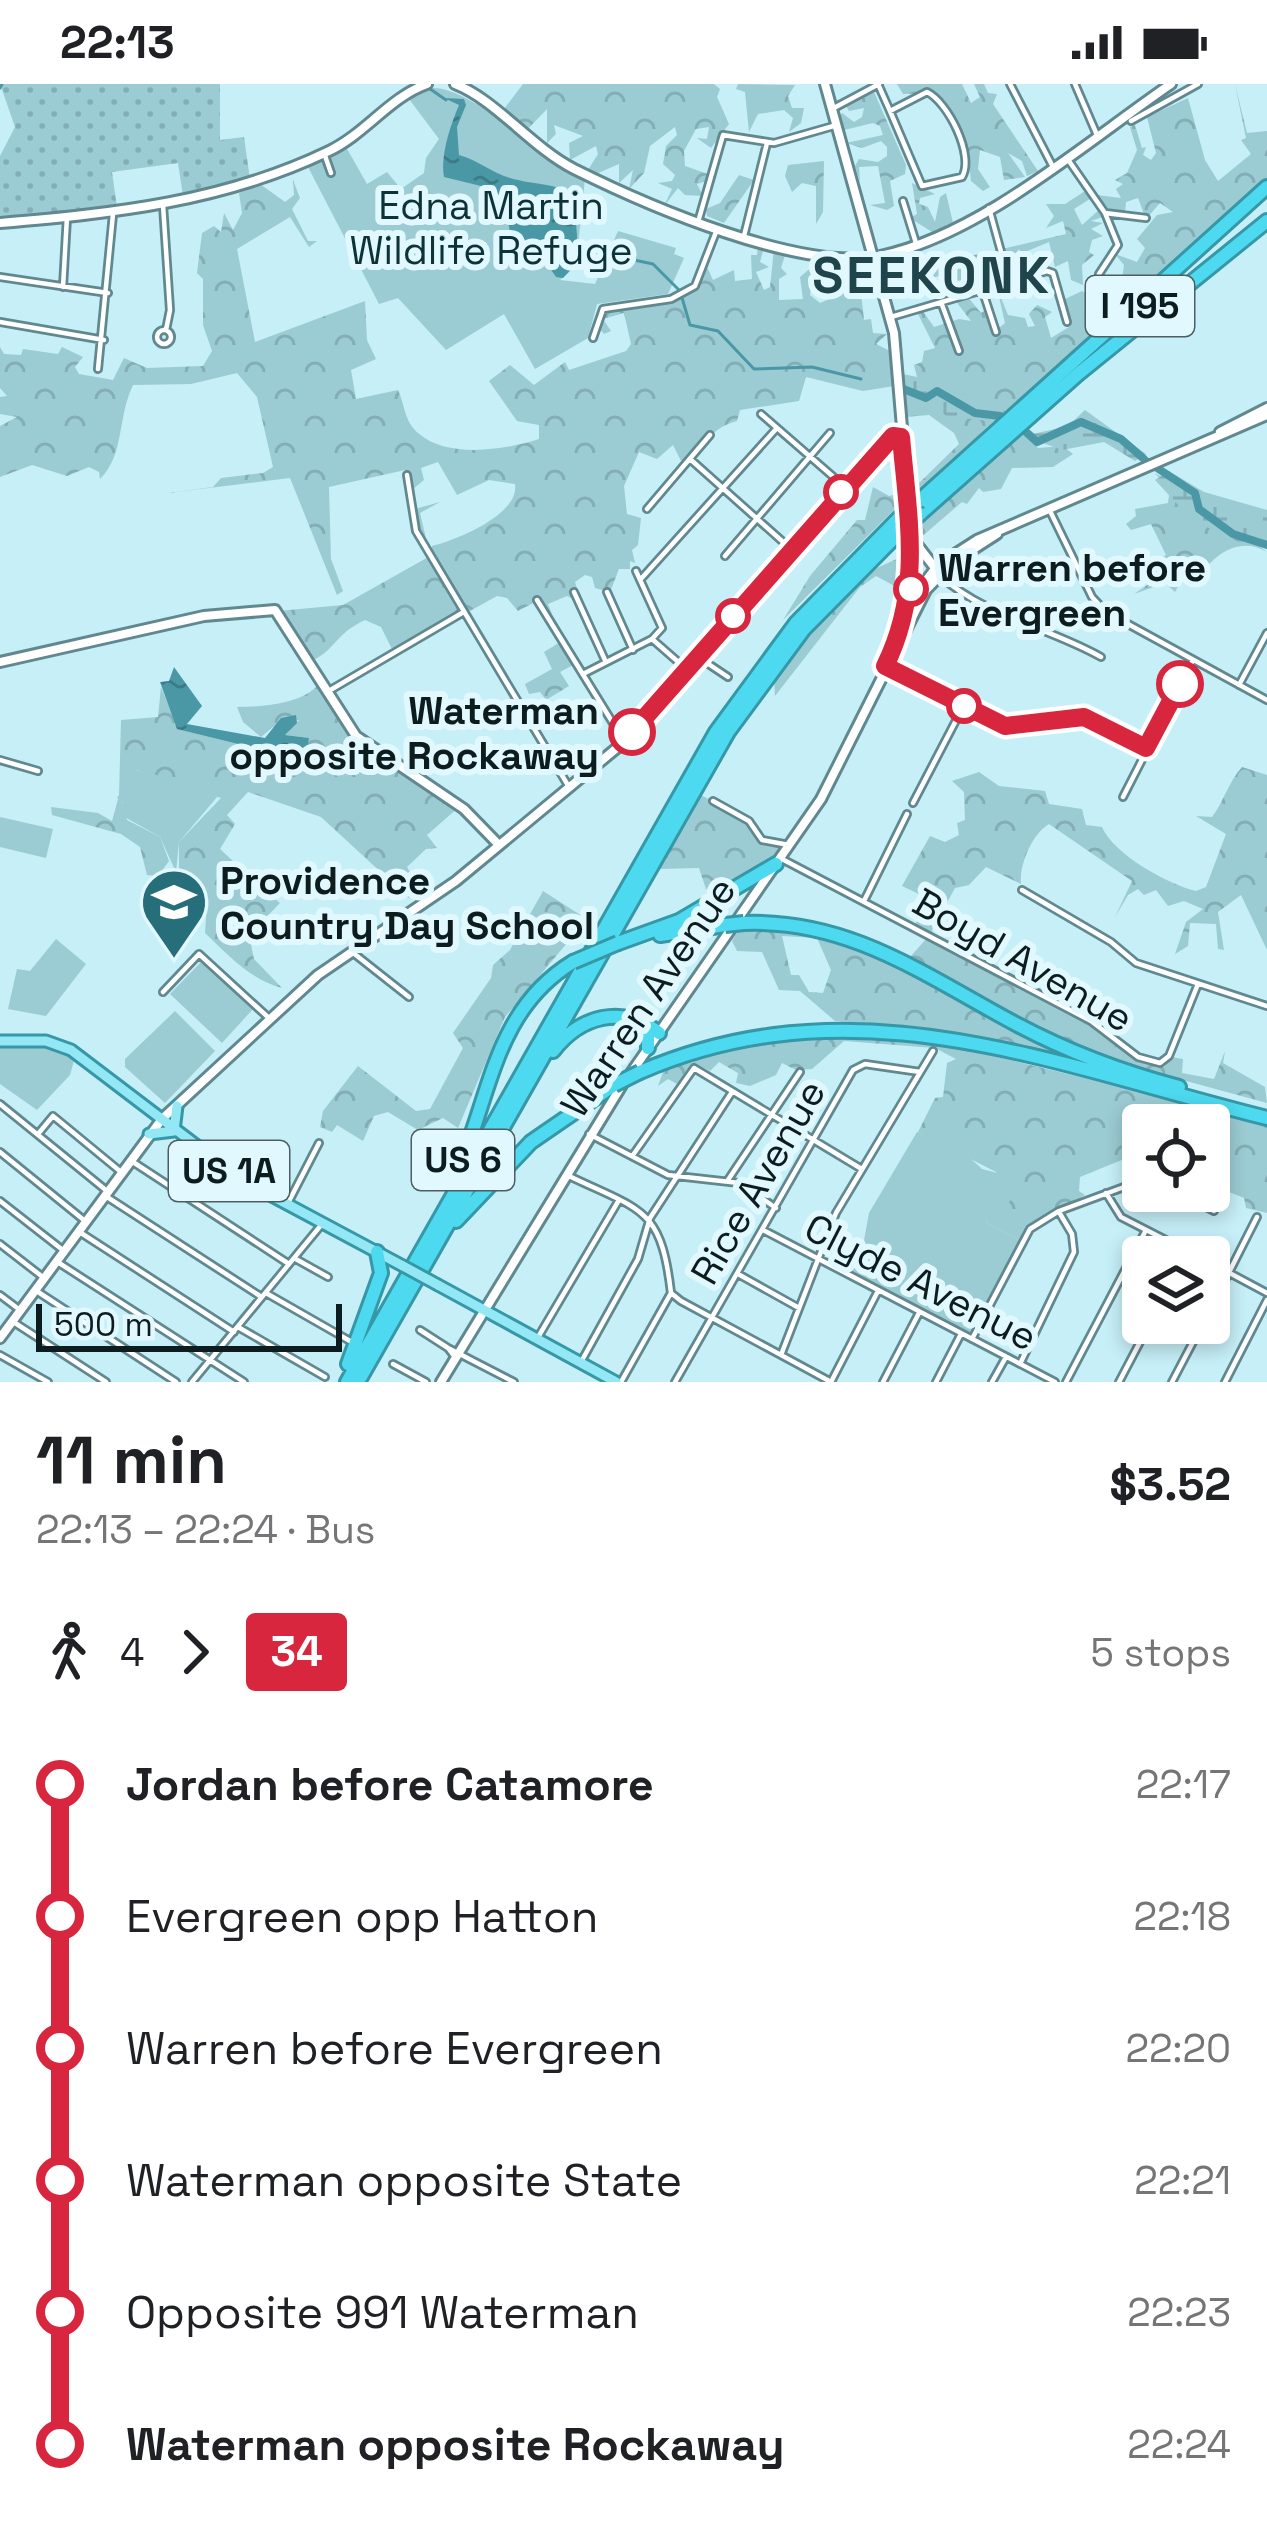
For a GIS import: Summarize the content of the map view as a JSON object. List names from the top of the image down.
{
  "streets": {
    "highway": ["I 195", "US 6"],
    "main road": ["Warren Avenue", "US 1A"],
    "street": ["Boyd Avenue", "Rice Avenue", "Clyde Avenue"]
  },
  "crossings": [
    ["I 195", "US 6"],
    ["I 195", "US 1A"],
    ["Boyd Avenue", "Warren Avenue"],
    ["Boyd Avenue", "US 6"],
    ["Warren Avenue", "US 6"],
    ["Warren Avenue", "US 1A"],
    ["US 6", "US 1A"],
    ["Rice Avenue", "Clyde Avenue"]
  ],
  "districts": ["SEEKONK"],
  "parks": ["Edna Martin Wildlife Refuge"],
  "places": {
    "other": ["Warren before Evergreen", "Waterman opposite Rockaway"],
    "school or university": ["Providence Country Day School"]
  },
  "lines": ["bus line 34"],
  "scale_bar": "500 m",
  "page": {
    "status": "22:13",
    "scale": "500 m",
    "heading": ["11 min", "22:13 – 22:24 · Bus", "$3.52"],
    "legs": ["4", "34", "5 stops"],
    "list": [
      {
        "name": "Jordan before Catamore",
        "value": "22:17"
      },
      {
        "name": "Evergreen opp Hatton",
        "value": "22:18"
      },
      {
        "name": "Warren before Evergreen",
        "value": "22:20"
      },
      {
        "name": "Waterman opposite State",
        "value": "22:21"
      },
      {
        "name": "Opposite 991 Waterman",
        "value": "22:23"
      },
      {
        "name": "Waterman opposite Rockaway",
        "value": "22:24"
      }
    ]
  }
}
